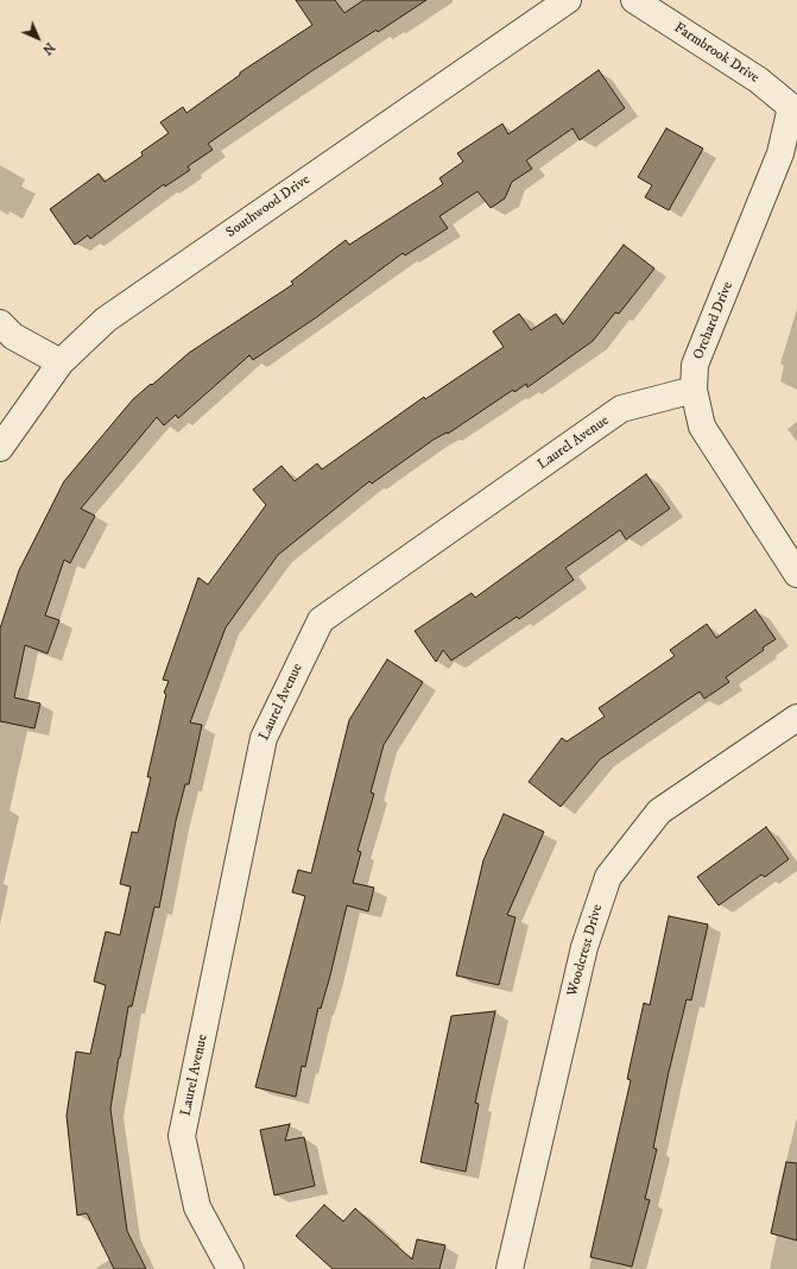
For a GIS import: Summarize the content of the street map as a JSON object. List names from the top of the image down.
{
  "streets": {
    "street": [
      "Farmbrook Drive",
      "Southwood Drive",
      "Orchard Drive",
      "Laurel Avenue",
      "Woodcrest Drive"
    ]
  },
  "crossings": [
    ["Farmbrook Drive", "Orchard Drive"],
    ["Orchard Drive", "Laurel Avenue"]
  ],
  "north": "bottom right"
}
